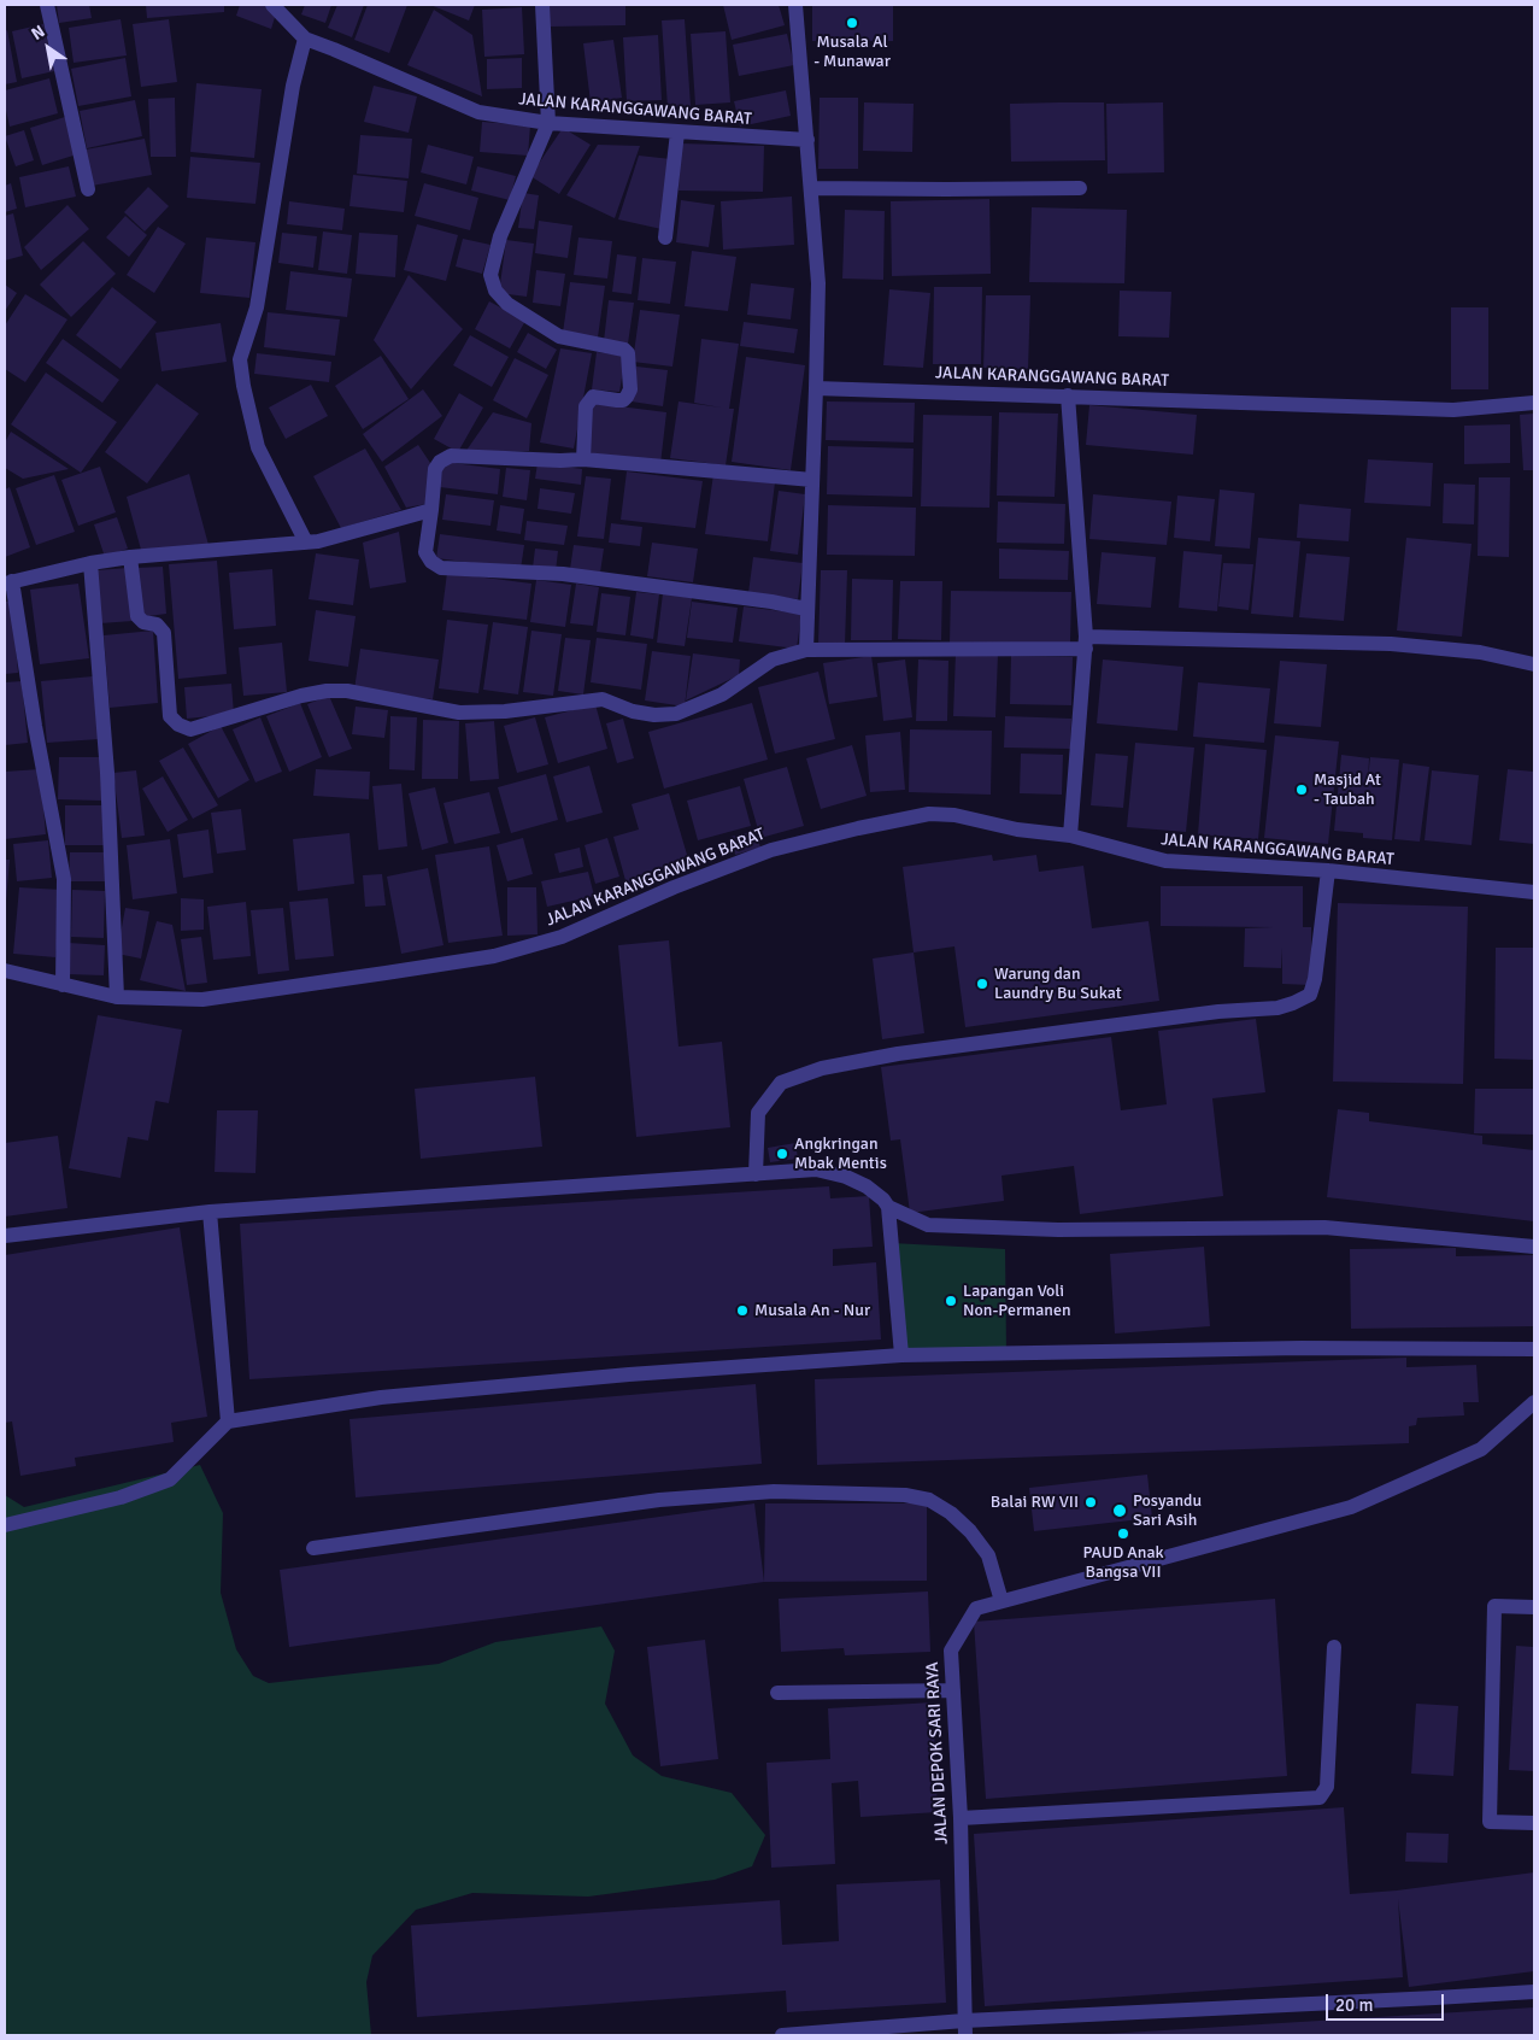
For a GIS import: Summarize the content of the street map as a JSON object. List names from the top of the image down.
{
  "streets": {
    "street": ["JALAN KARANGGAWANG BARAT", "JALAN DEPOK SARI RAYA"]
  },
  "places": [
    "Musala Al - Munawar",
    "Masjid At - Taubah",
    "Warung dan Laundry Bu Sukat",
    "Angkringan Mbak Mentis",
    "Lapangan Voli Non-Permanen",
    "Musala An - Nur",
    "Balai RW VII",
    "Posyandu Sari Asih",
    "PAUD Anak Bangsa VII"
  ],
  "scale_bar": "20 m",
  "north": "top left"
}
